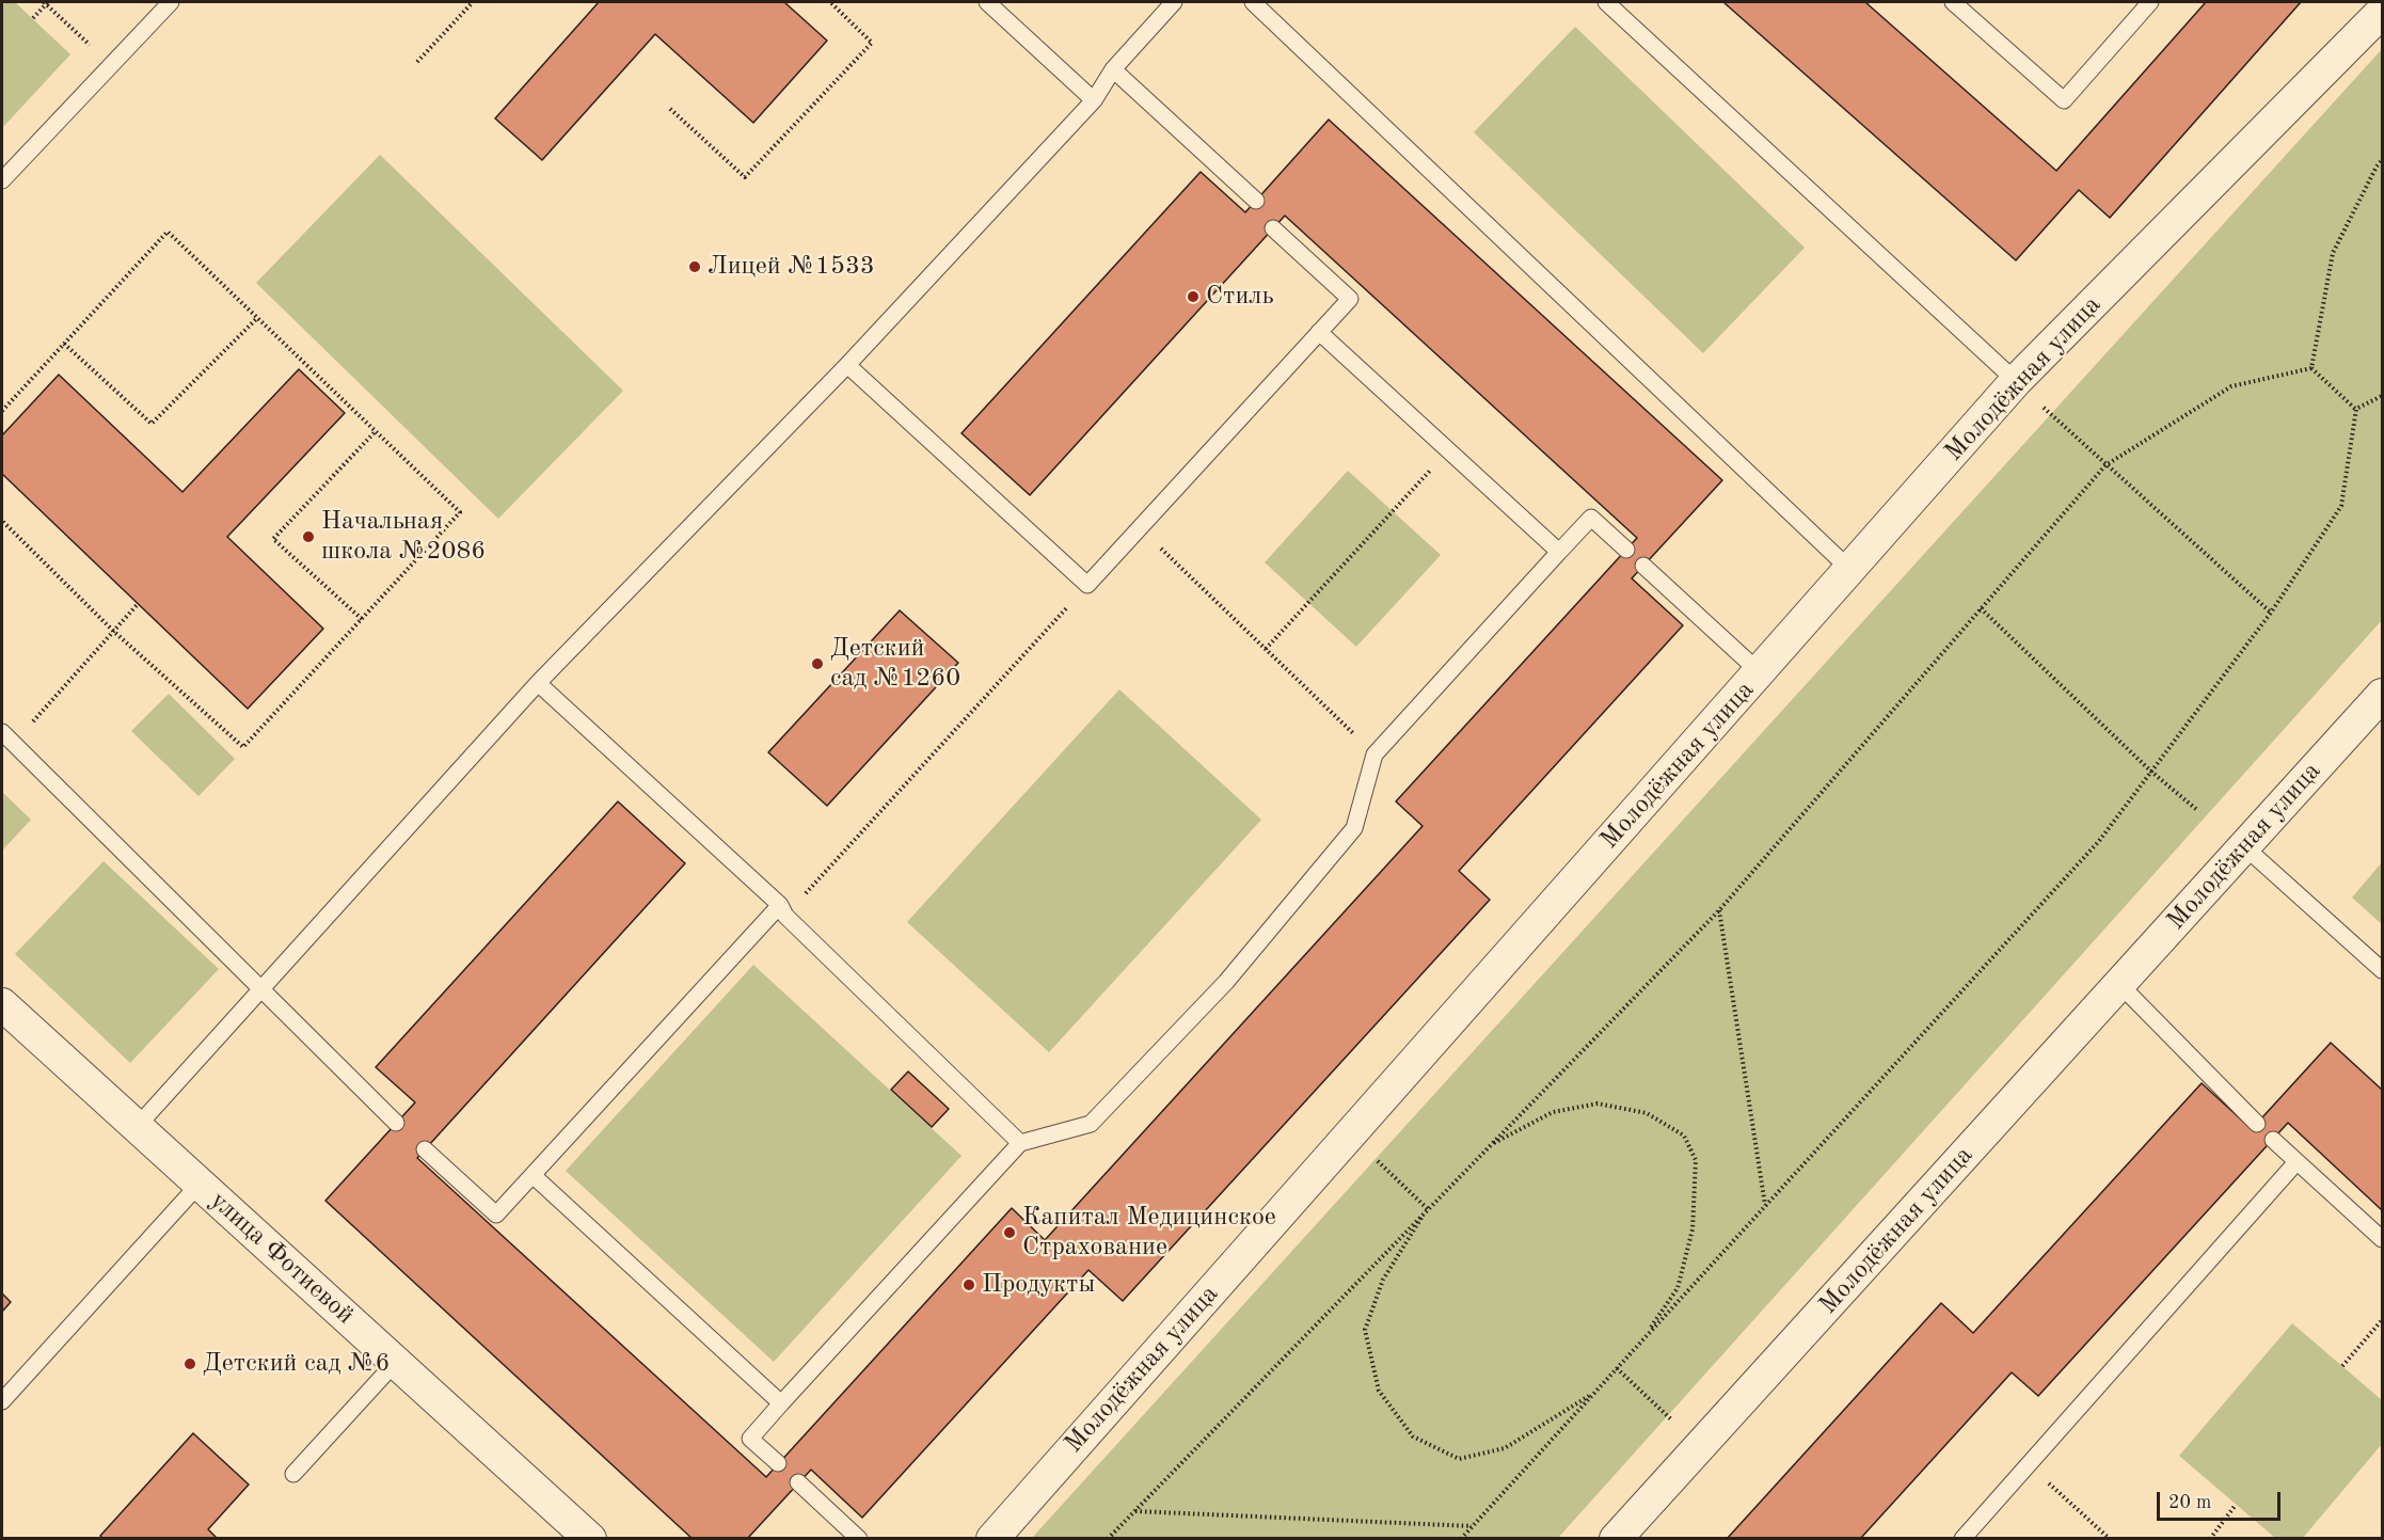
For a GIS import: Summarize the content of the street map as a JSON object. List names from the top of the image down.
{
  "streets": {
    "street": ["Молодёжная улица", "улица Фотиевой"]
  },
  "places": [
    "Лицей №1533",
    "Стиль",
    "Начальная школа №2086",
    "Детский сад №1260",
    "Капитал Медицинское Страхование",
    "Продукты",
    "Детский сад №6"
  ],
  "scale_bar": "20 m"
}
